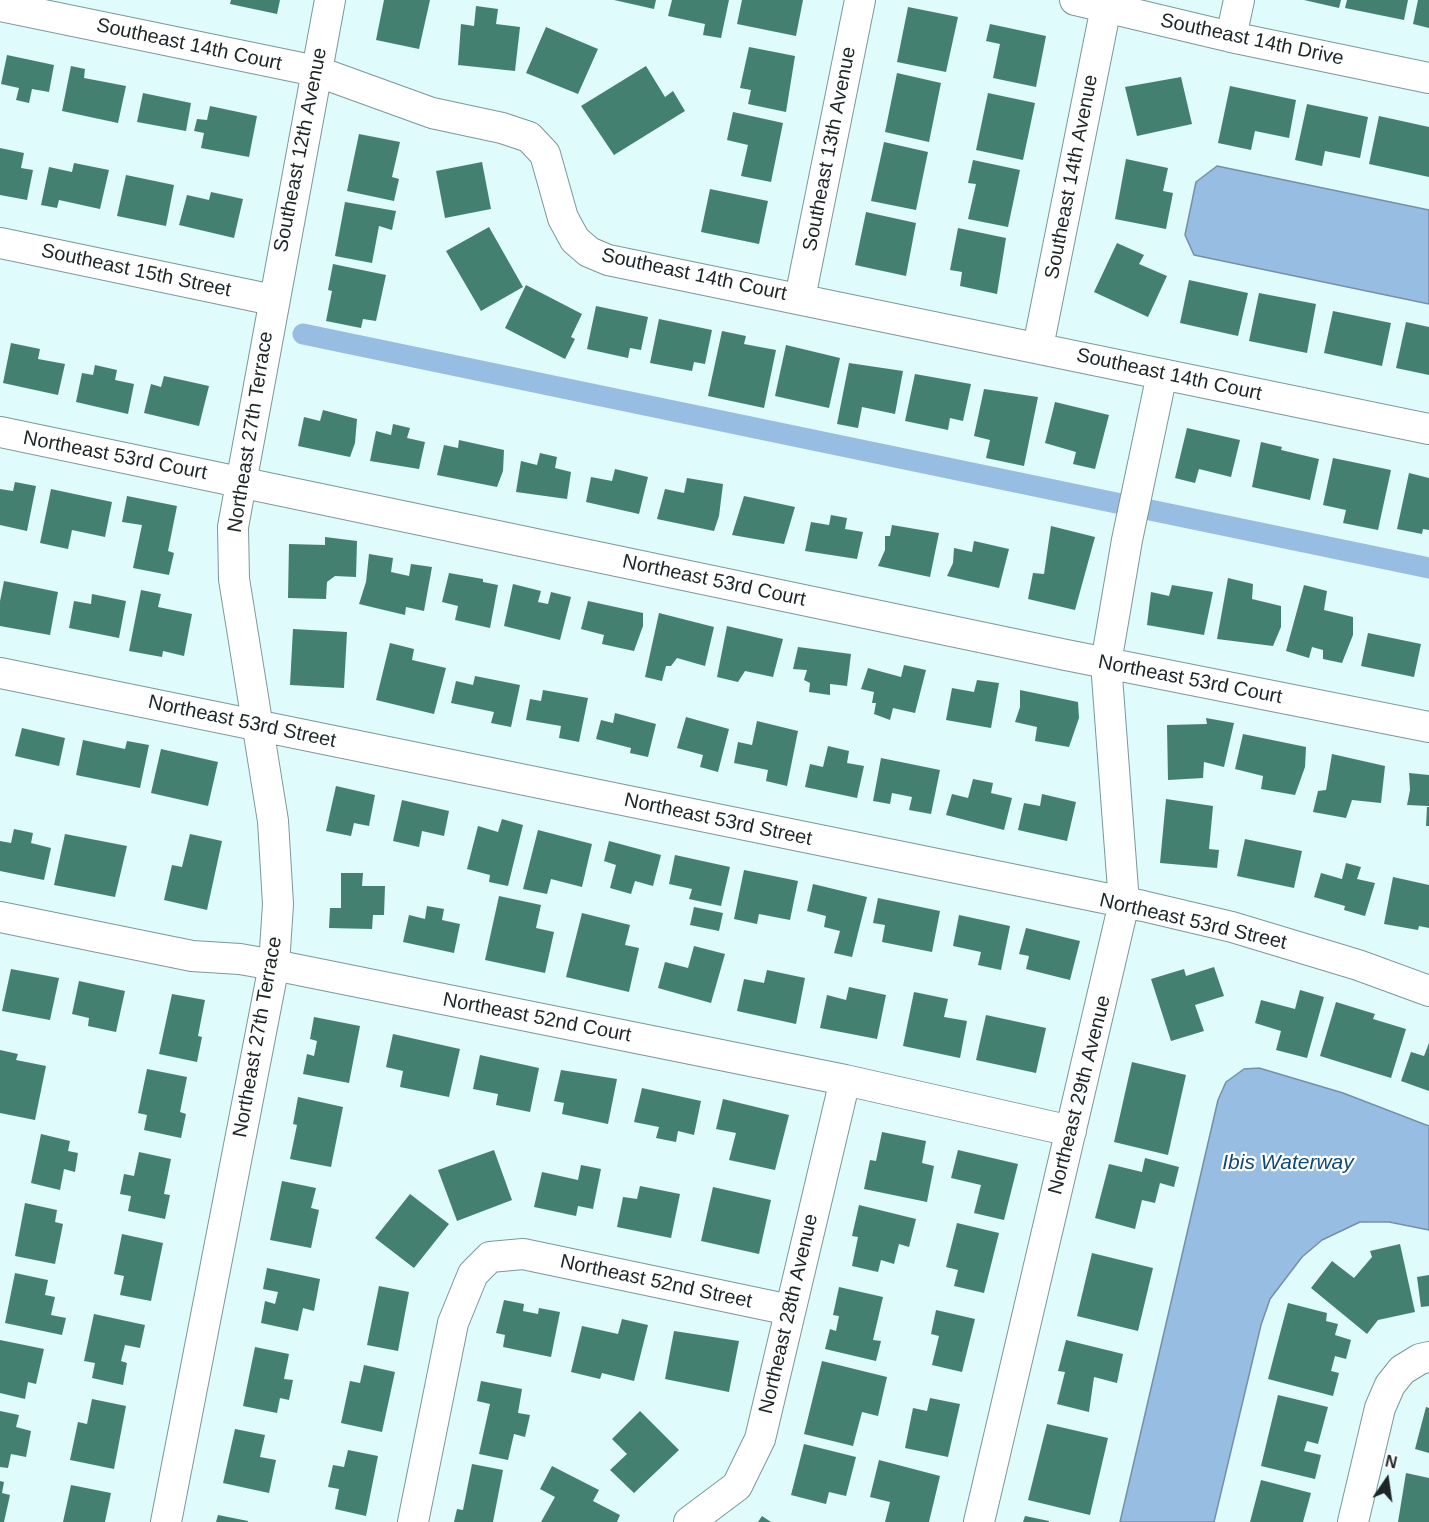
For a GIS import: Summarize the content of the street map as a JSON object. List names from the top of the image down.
{
  "streets": {
    "street": [
      "Southeast 14th Drive",
      "Southeast 14th Court",
      "Southeast 13th Avenue",
      "Southeast 12th Avenue",
      "Southeast 14th Avenue",
      "Southeast 15th Street",
      "Northeast 27th Terrace",
      "Northeast 53rd Court",
      "Northeast 53rd Street",
      "Northeast 52nd Court",
      "Northeast 29th Avenue",
      "Northeast 52nd Street",
      "Northeast 28th Avenue"
    ]
  },
  "crossings": [
    ["Southeast 14th Drive", "Southeast 14th Avenue"],
    ["Southeast 14th Court", "Southeast 13th Avenue"],
    ["Southeast 14th Court", "Southeast 12th Avenue"],
    ["Southeast 14th Court", "Southeast 14th Avenue"],
    ["Southeast 12th Avenue", "Southeast 15th Street"],
    ["Southeast 12th Avenue", "Northeast 27th Terrace"],
    ["Southeast 15th Street", "Northeast 27th Terrace"],
    ["Northeast 27th Terrace", "Northeast 53rd Court"],
    ["Northeast 27th Terrace", "Northeast 53rd Street"],
    ["Northeast 27th Terrace", "Northeast 52nd Court"],
    ["Northeast 53rd Court", "Northeast 29th Avenue"],
    ["Northeast 53rd Street", "Northeast 29th Avenue"],
    ["Northeast 52nd Court", "Northeast 29th Avenue"],
    ["Northeast 52nd Court", "Northeast 28th Avenue"],
    ["Northeast 52nd Street", "Northeast 28th Avenue"]
  ],
  "water": ["Ibis Waterway"],
  "north": "top"
}
